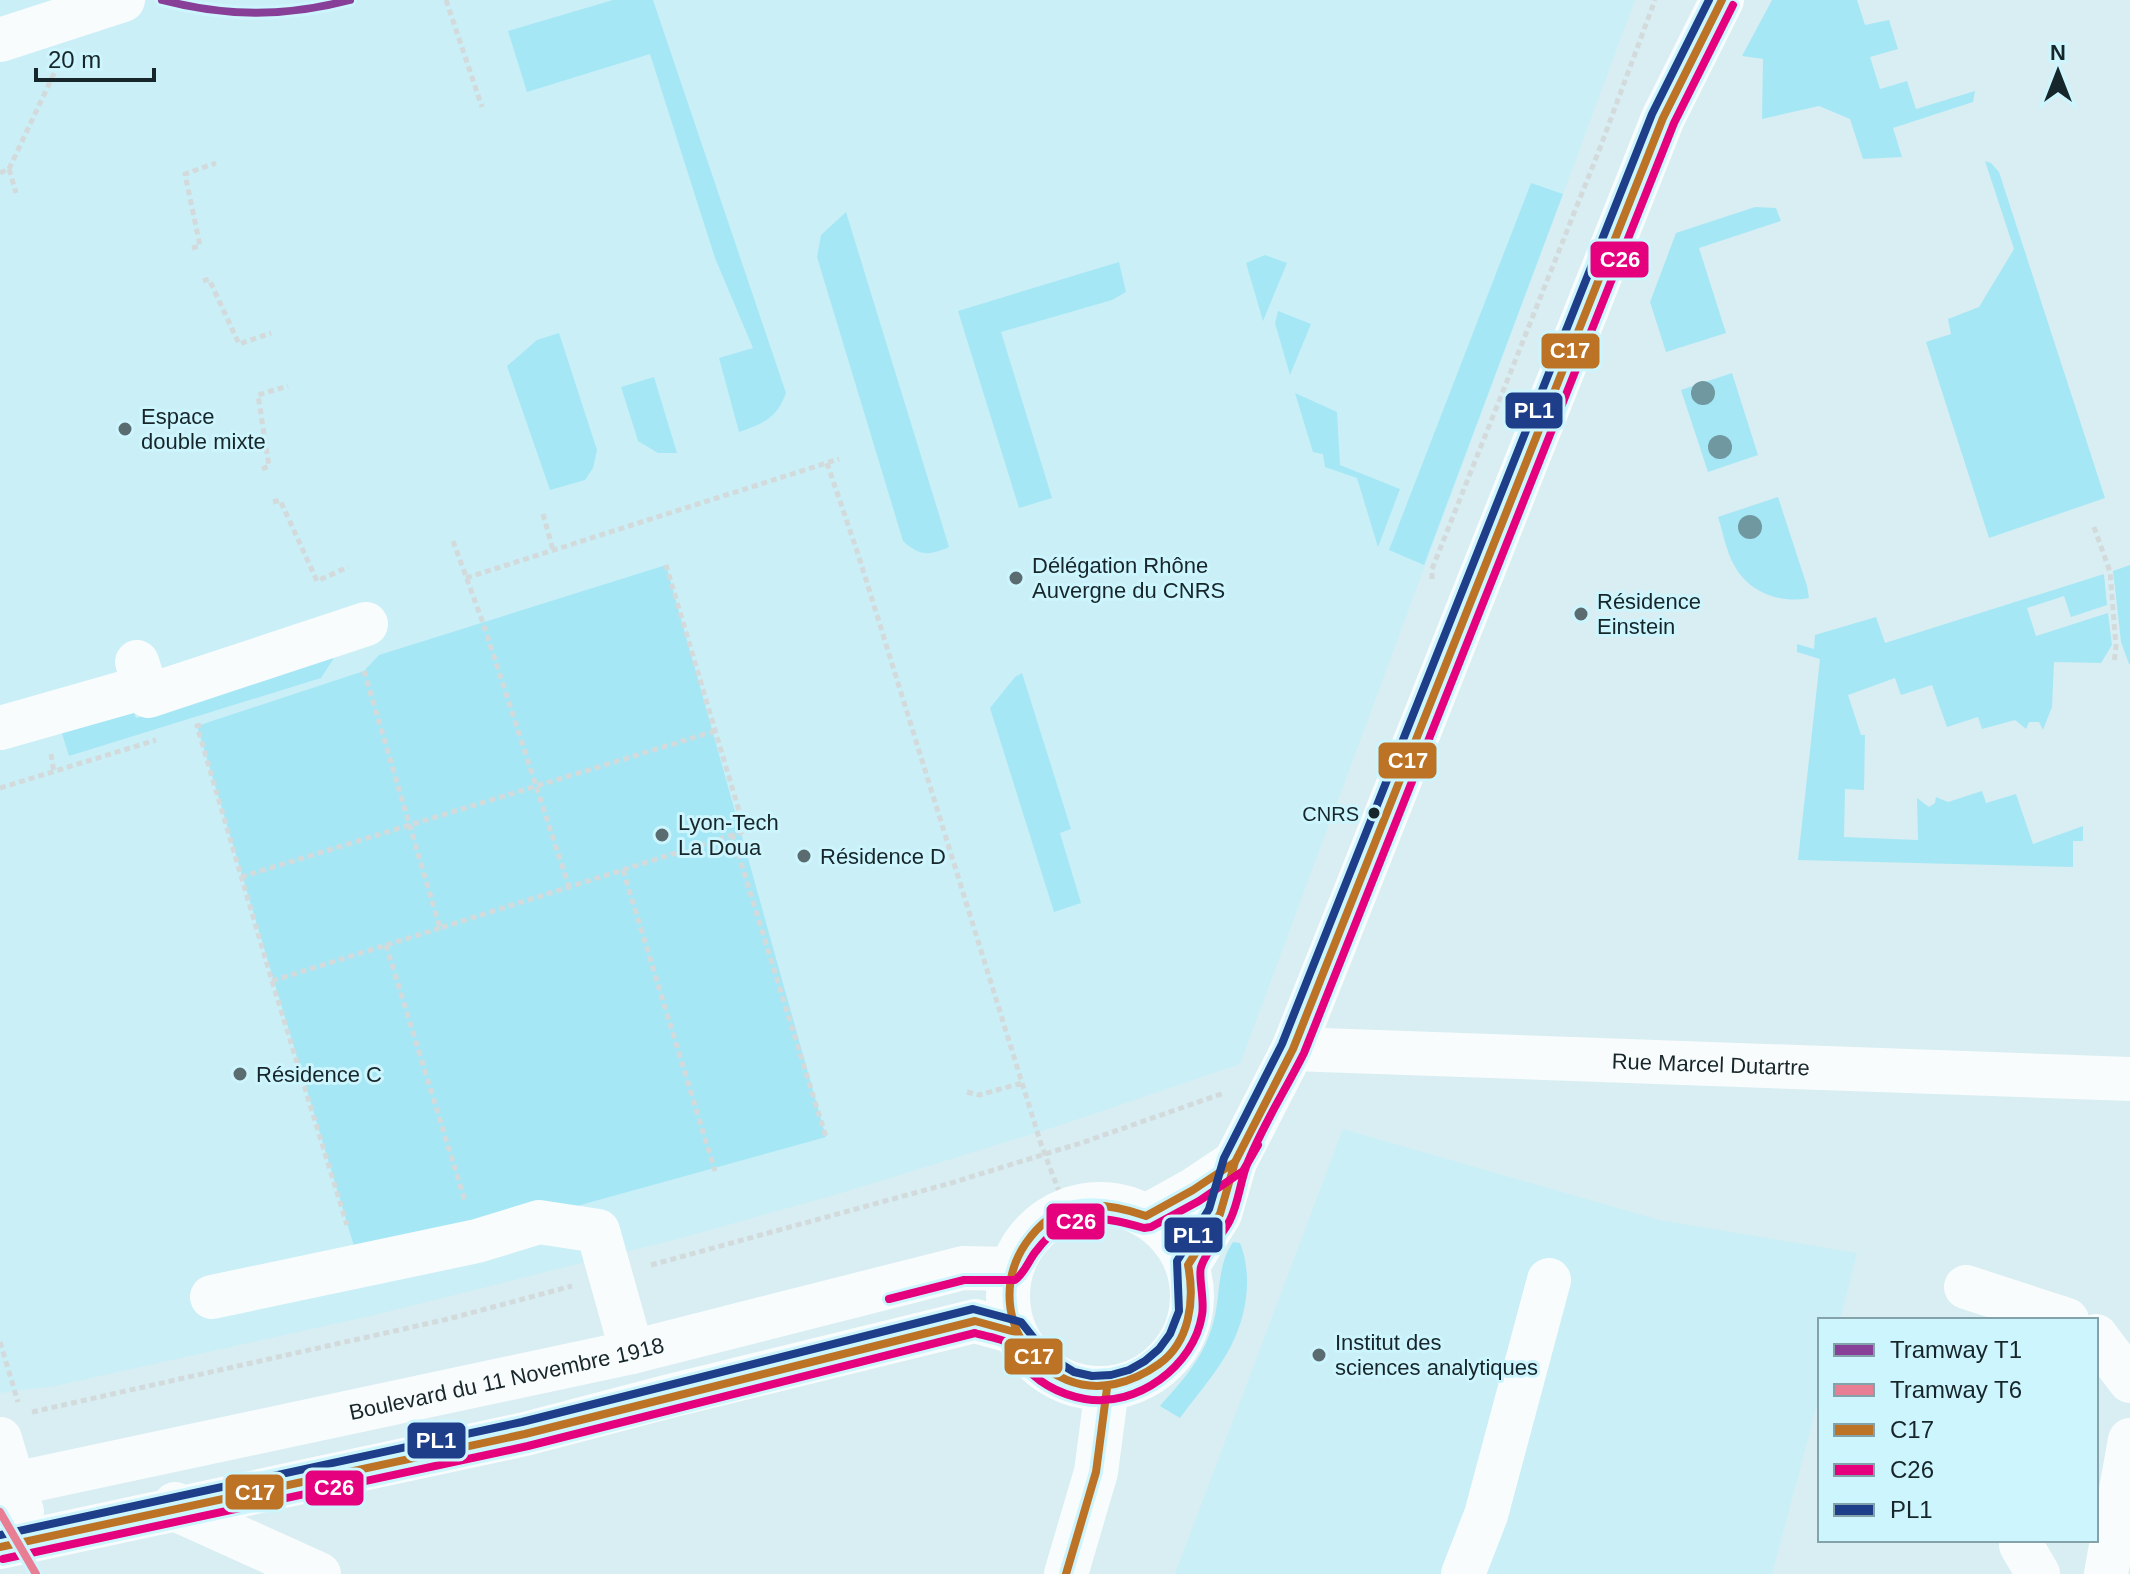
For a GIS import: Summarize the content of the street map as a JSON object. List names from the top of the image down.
{
  "streets": {
    "street": ["Rue Marcel Dutartre", "Boulevard du 11 Novembre 1918"]
  },
  "places": [
    "Espace double mixte",
    "Délégation Rhône Auvergne du CNRS",
    "Résidence Einstein",
    "CNRS",
    "Lyon-Tech La Doua",
    "Résidence D",
    "Résidence C",
    "Institut des sciences analytiques"
  ],
  "lines": [
    "tram line T1",
    "transit line C17",
    "transit line PL1",
    "transit line C26",
    "tram line T6"
  ],
  "legend": [
    "Tramway T1",
    "Tramway T6",
    "C17",
    "C26",
    "PL1"
  ],
  "scale_bar": "20 m",
  "north": "top"
}
